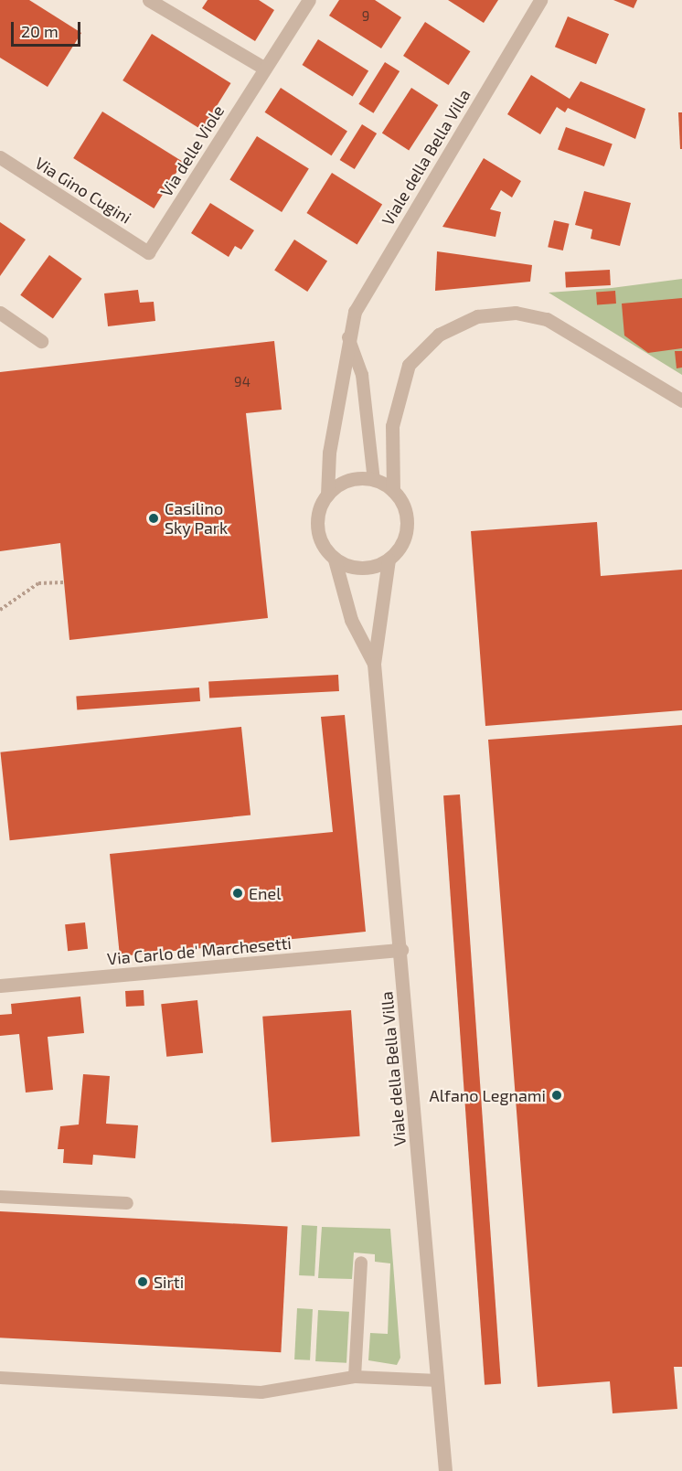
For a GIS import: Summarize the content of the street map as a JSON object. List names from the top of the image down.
{
  "streets": {
    "street": [
      "Via delle Viole",
      "Viale della Bella Villa",
      "Via Gino Cugini",
      "Via Carlo de' Marchesetti"
    ]
  },
  "crossings": [
    ["Via delle Viole", "Via Gino Cugini"],
    ["Viale della Bella Villa", "Via Carlo de' Marchesetti"]
  ],
  "places": [
    "Casilino Sky Park",
    "Enel",
    "Alfano Legnami",
    "Sirti"
  ],
  "house_numbers": ["9", "94"],
  "scale_bar": "20 m"
}
